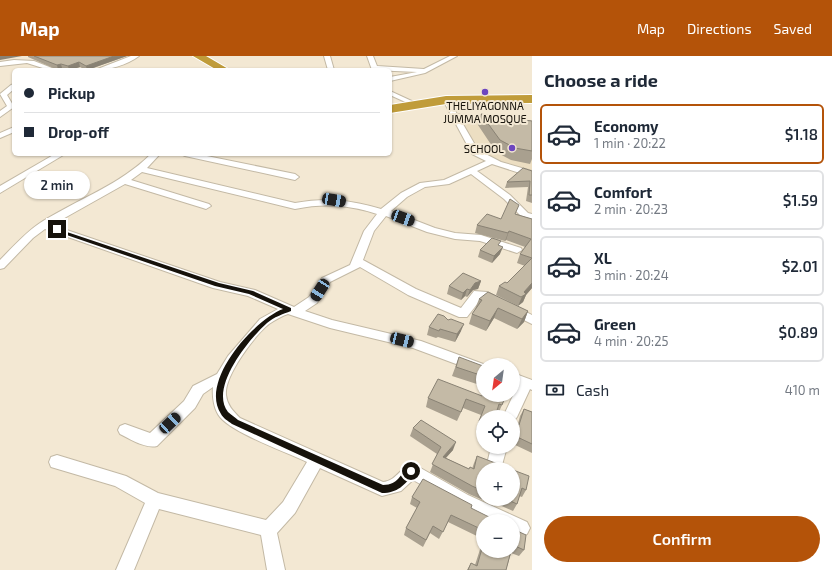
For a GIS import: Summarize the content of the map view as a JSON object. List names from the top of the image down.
{
  "places": ["THELIYAGONNA JUMMA MOSQUE", "SCHOOL"],
  "north": "bottom left",
  "page": {
    "header": "Map",
    "nav": ["Map", "Directions", "Saved"],
    "heading": "Choose a ride",
    "banner": ["Pickup", "Drop-off"],
    "list": [
      {
        "name": "Economy",
        "note": "1 min · 20:22",
        "value": "$1.18"
      },
      {
        "name": "Comfort",
        "note": "2 min · 20:23",
        "value": "$1.59"
      },
      {
        "name": "XL",
        "note": "3 min · 20:24",
        "value": "$2.01"
      },
      {
        "name": "Green",
        "note": "4 min · 20:25",
        "value": "$0.89"
      }
    ],
    "bubble": "2 min",
    "map_buttons": ["+", "−"],
    "pay": ["Cash", "410 m"],
    "buttons": "Confirm"
  }
}
